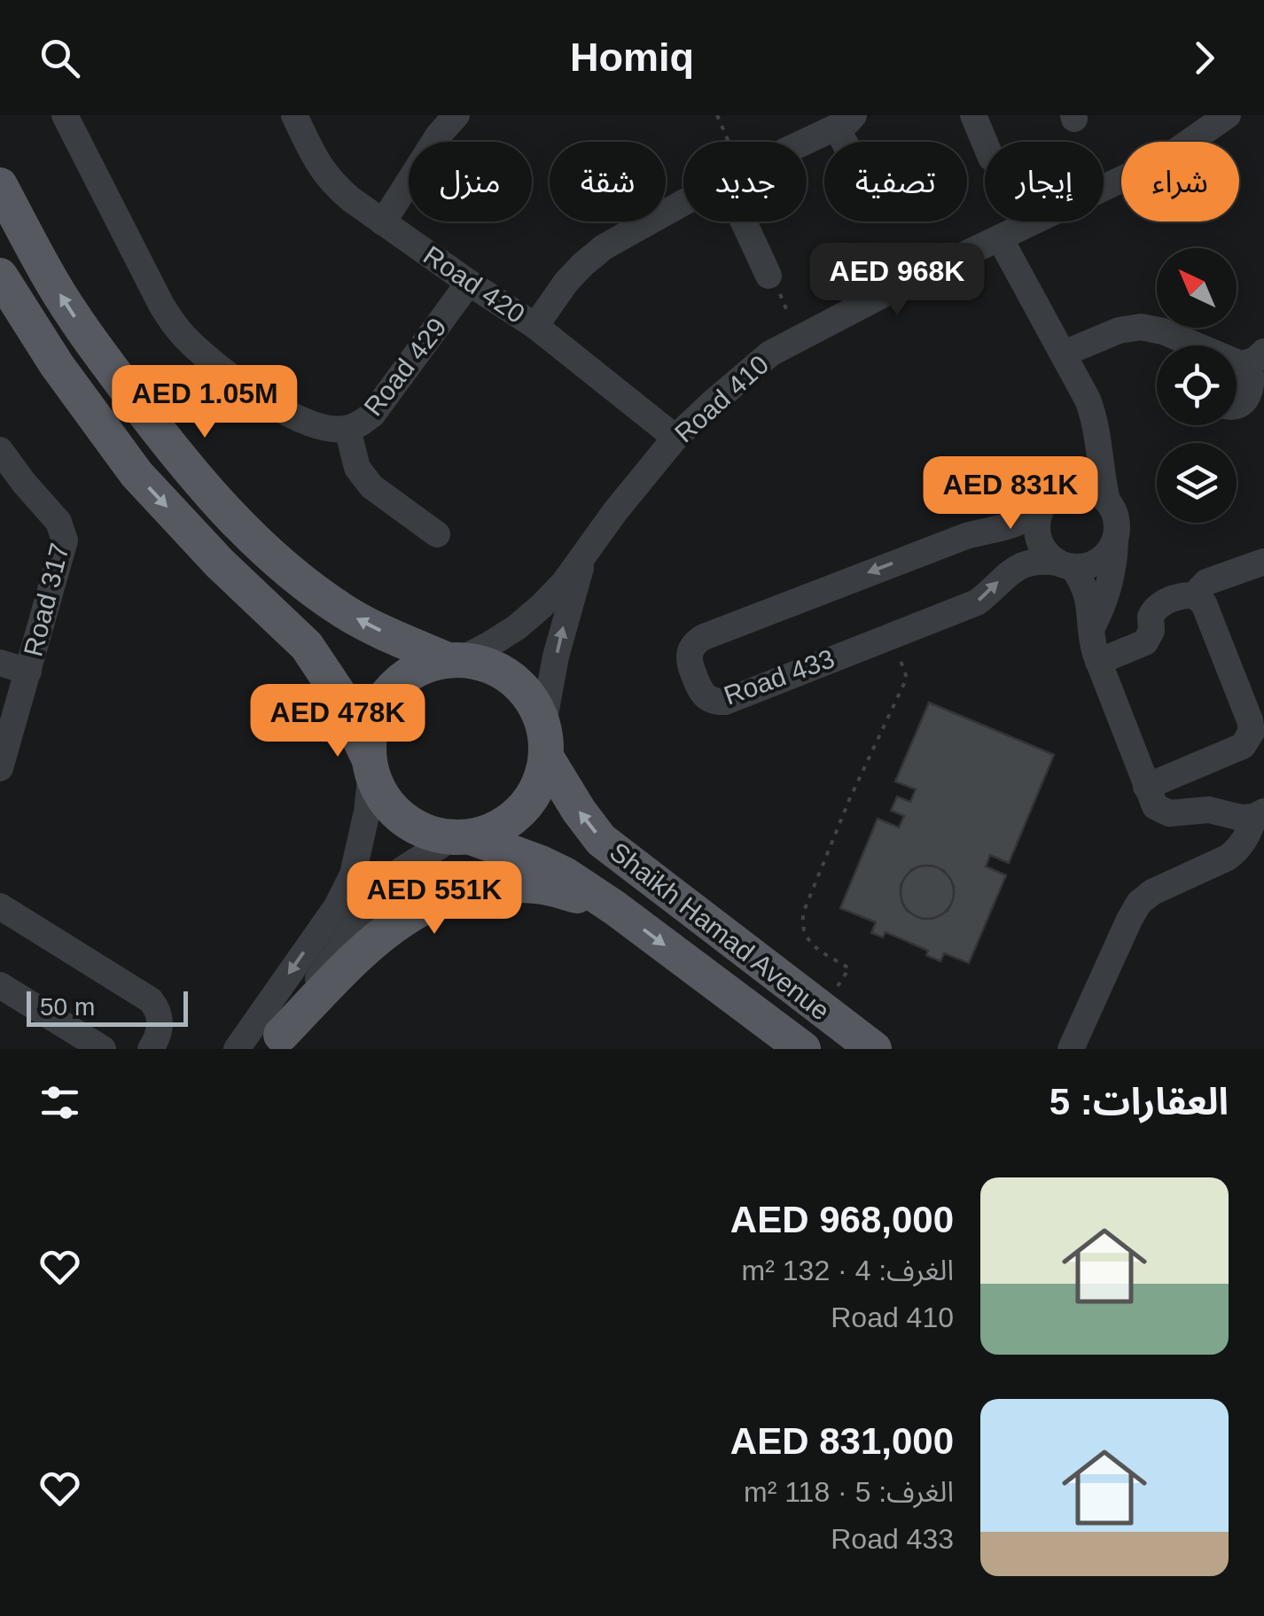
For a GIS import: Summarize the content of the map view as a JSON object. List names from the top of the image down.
{
  "streets": {
    "main road": ["Shaikh Hamad Avenue"],
    "street": [
      "Road 420",
      "Road 429",
      "Road 410",
      "Road 317",
      "Road 433"
    ]
  },
  "crossings": [
    ["Road 420", "Road 429"],
    ["Road 420", "Road 410"],
    ["Road 410", "Shaikh Hamad Avenue"]
  ],
  "scale_bar": "50 m",
  "north": "top left",
  "page": {
    "header": "Homiq",
    "chip": [
      "شراء",
      "إيجار",
      "تصفية",
      "جديد",
      "شقة",
      "منزل"
    ],
    "price": [
      "AED 968K",
      "AED 1.05M",
      "AED 831K",
      "AED 478K",
      "AED 551K"
    ],
    "scale": "50 m",
    "heading": "العقارات: 5",
    "list": [
      {
        "name": "AED 968,000",
        "note": "الغرف: 4 · 132 m² · Road 410"
      },
      {
        "name": "AED 831,000",
        "note": "الغرف: 5 · 118 m² · Road 433"
      }
    ]
  }
}
